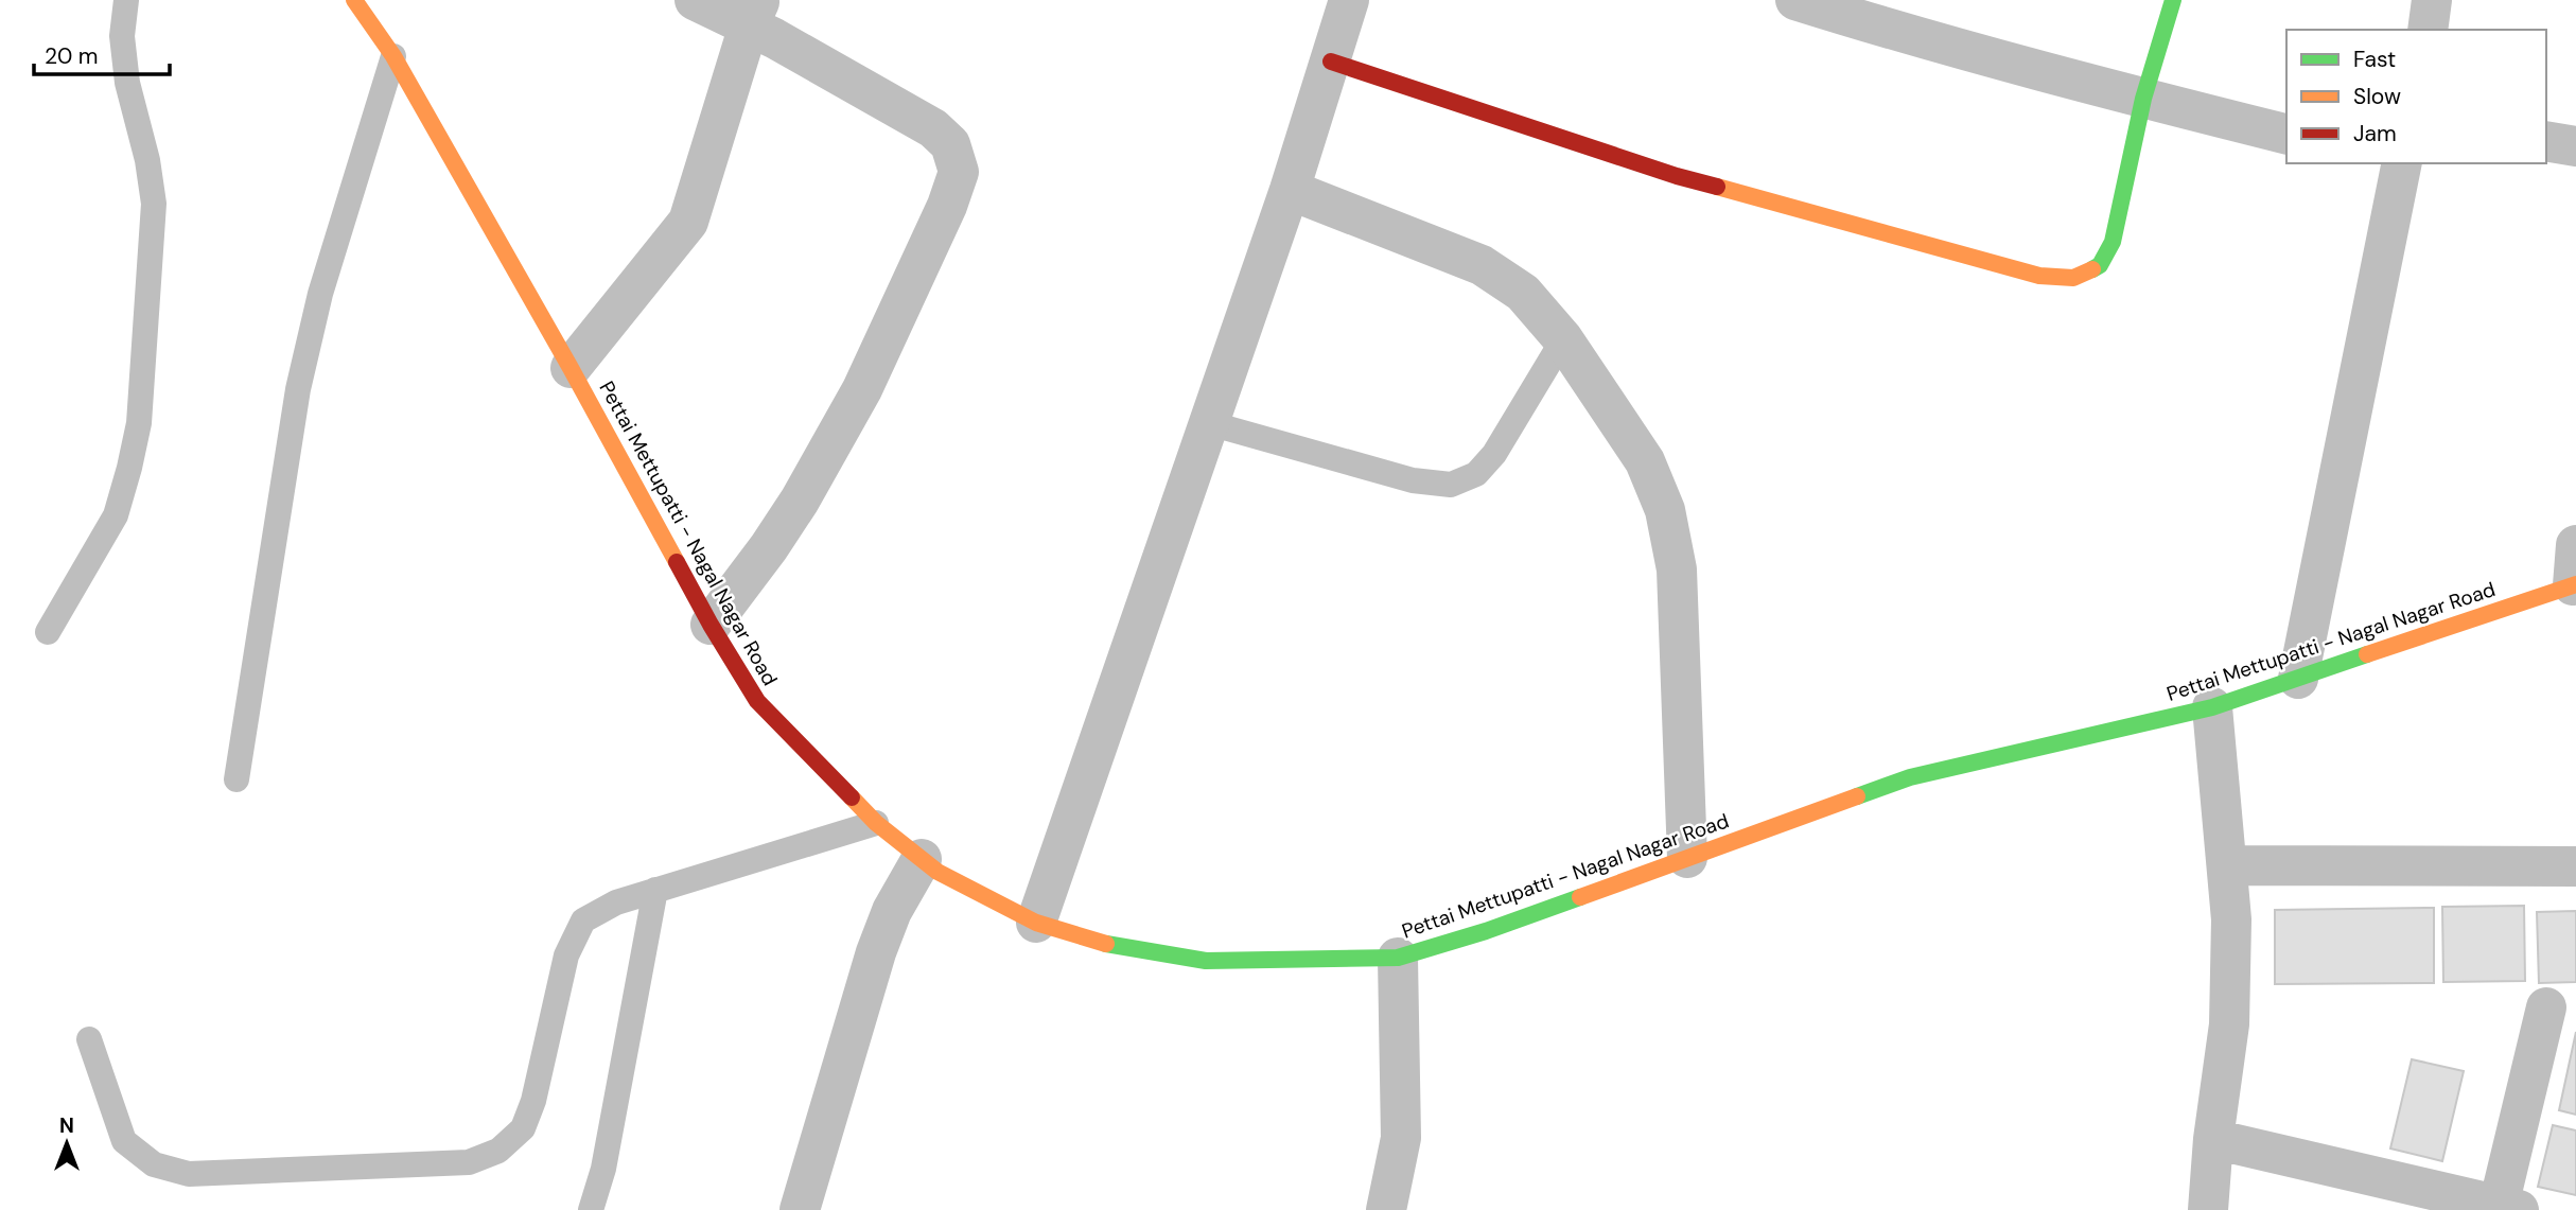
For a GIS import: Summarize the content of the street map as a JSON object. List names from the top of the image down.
{
  "streets": {
    "main road": ["Pettai Mettupatti - Nagal Nagar Road"]
  },
  "legend": ["Fast", "Slow", "Jam"],
  "scale_bar": "20 m",
  "north": "top"
}
